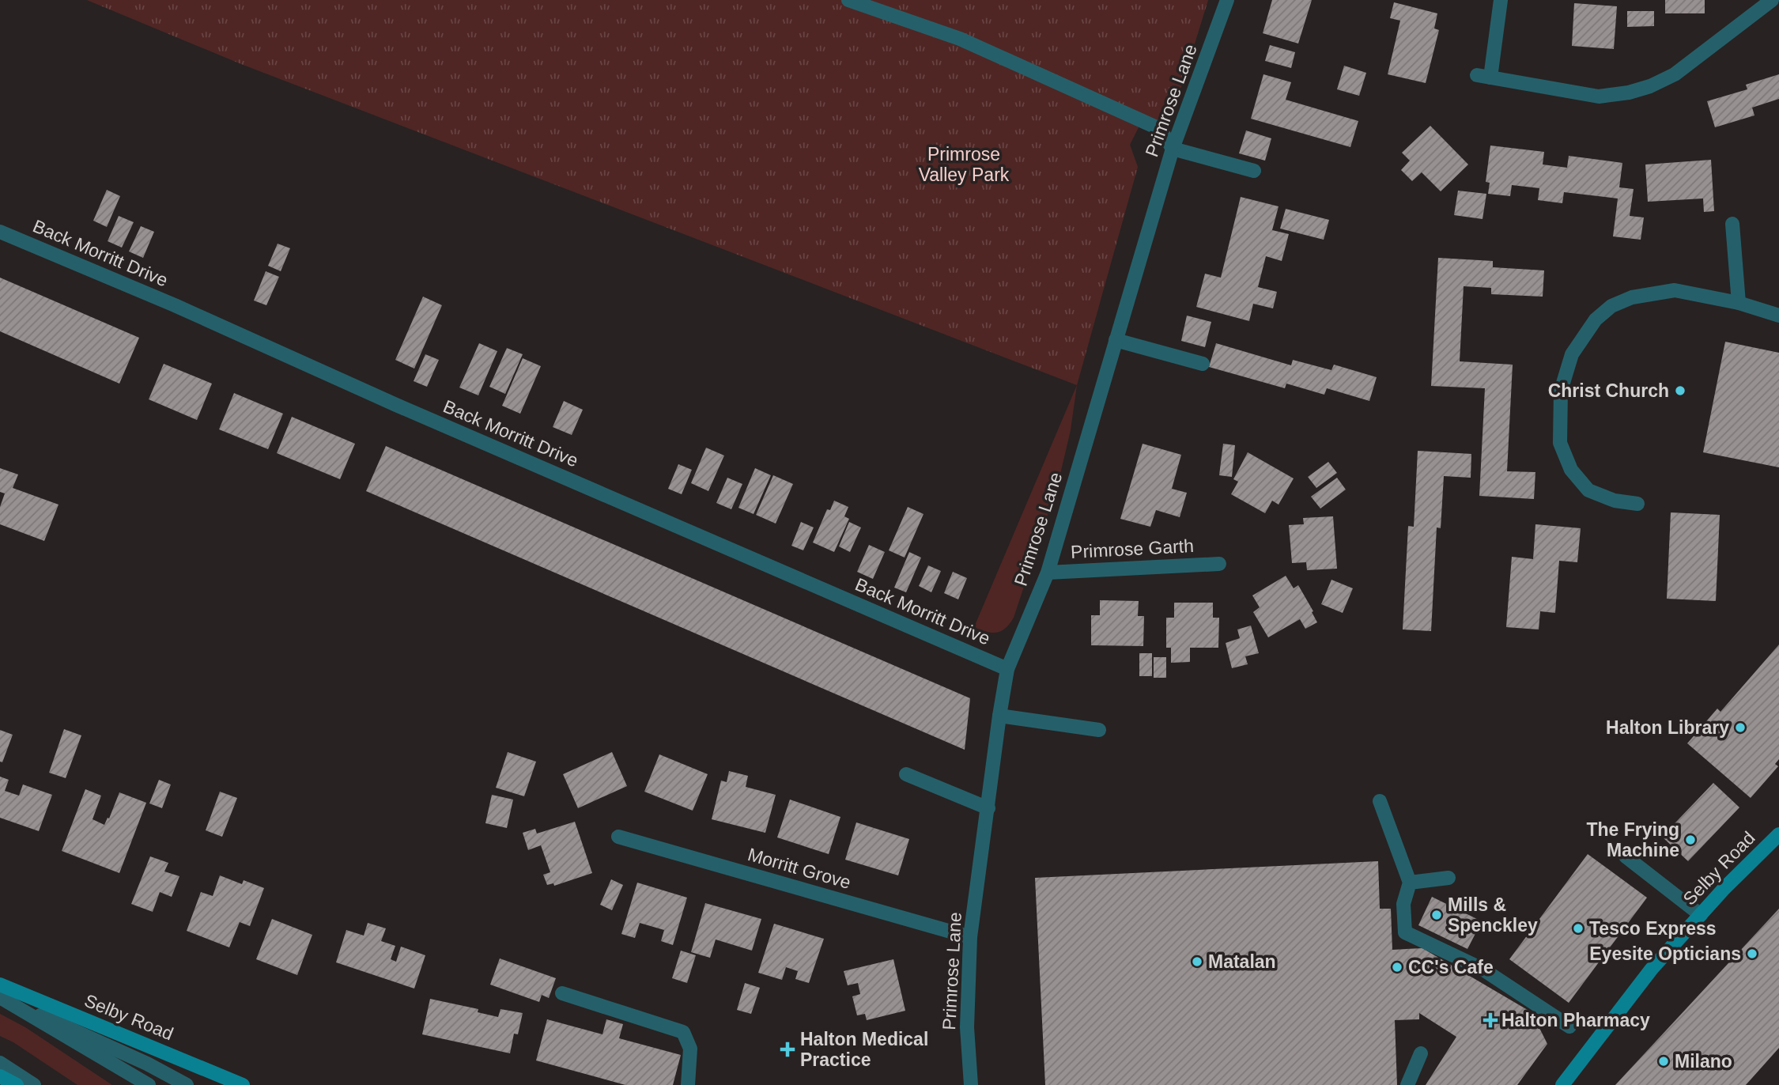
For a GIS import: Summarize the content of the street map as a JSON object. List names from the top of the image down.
{
  "streets": {
    "main road": ["Selby Road"],
    "street": [
      "Primrose Lane",
      "Back Morritt Drive",
      "Primrose Garth",
      "Morritt Grove"
    ]
  },
  "crossings": [
    ["Primrose Lane", "Back Morritt Drive"],
    ["Primrose Lane", "Primrose Garth"],
    ["Primrose Lane", "Morritt Grove"]
  ],
  "parks": ["Primrose Valley Park"],
  "places": {
    "other": [
      "Christ Church",
      "Halton Library",
      "The Frying Machine",
      "Mills & Spenckley",
      "Tesco Express",
      "Eyesite Opticians",
      "Matalan",
      "CC's Cafe",
      "Milano"
    ],
    "health": ["Halton Pharmacy", "Halton Medical Practice"]
  }
}
